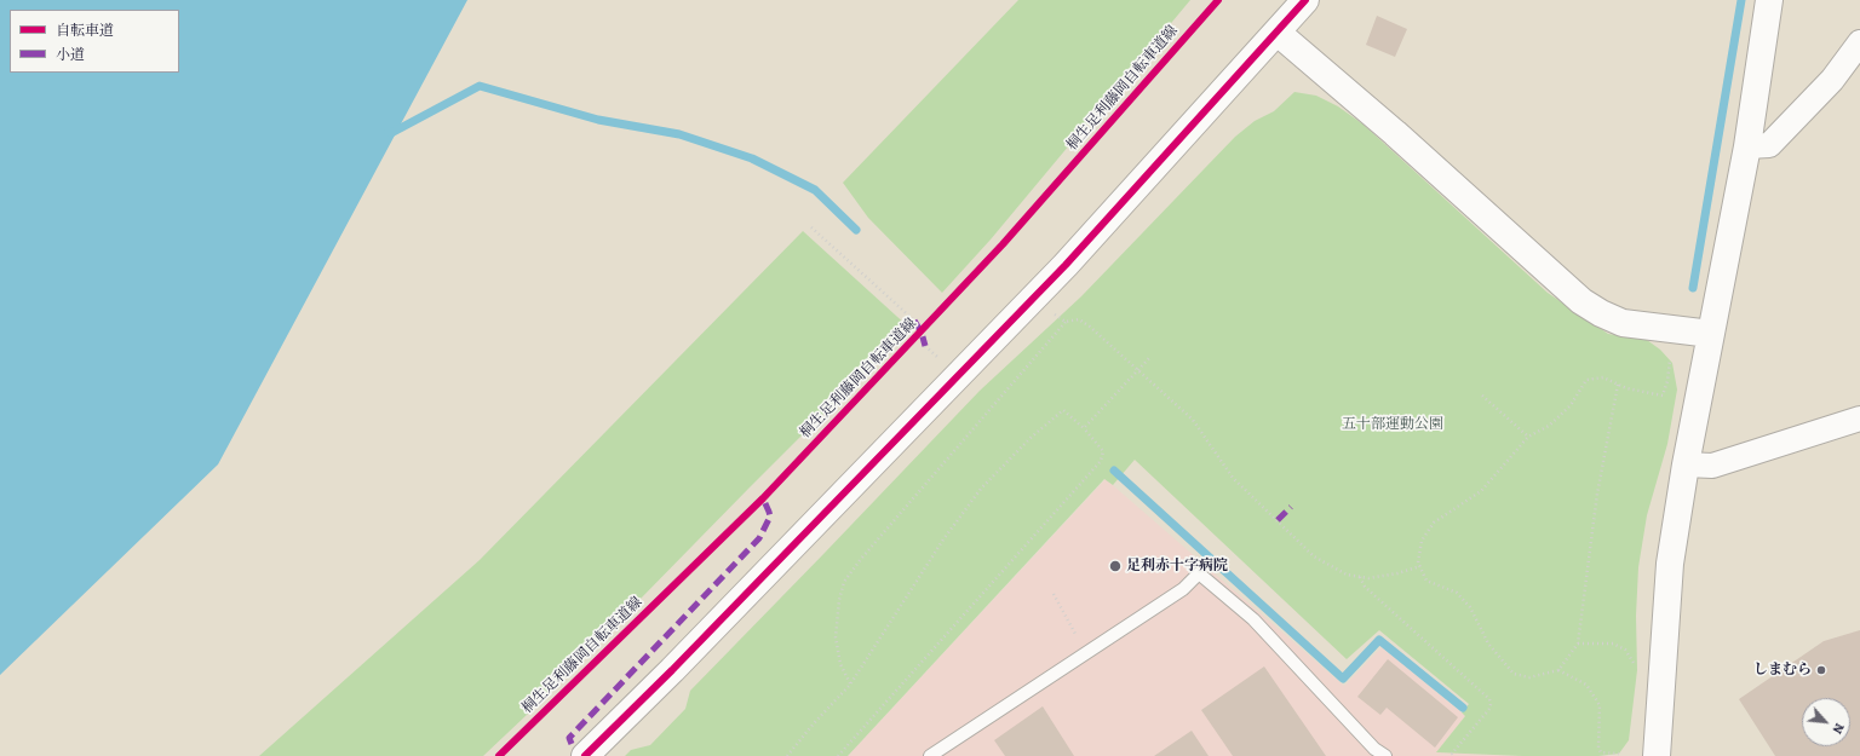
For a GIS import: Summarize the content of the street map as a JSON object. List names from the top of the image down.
{
  "streets": {
    "cycle path": ["桐生足利藤岡自転車道線"]
  },
  "parks": ["五十部運動公園"],
  "places": ["足利赤十字病院", "しまむら"],
  "legend": ["自転車道", "小道"],
  "north": "bottom right"
}
